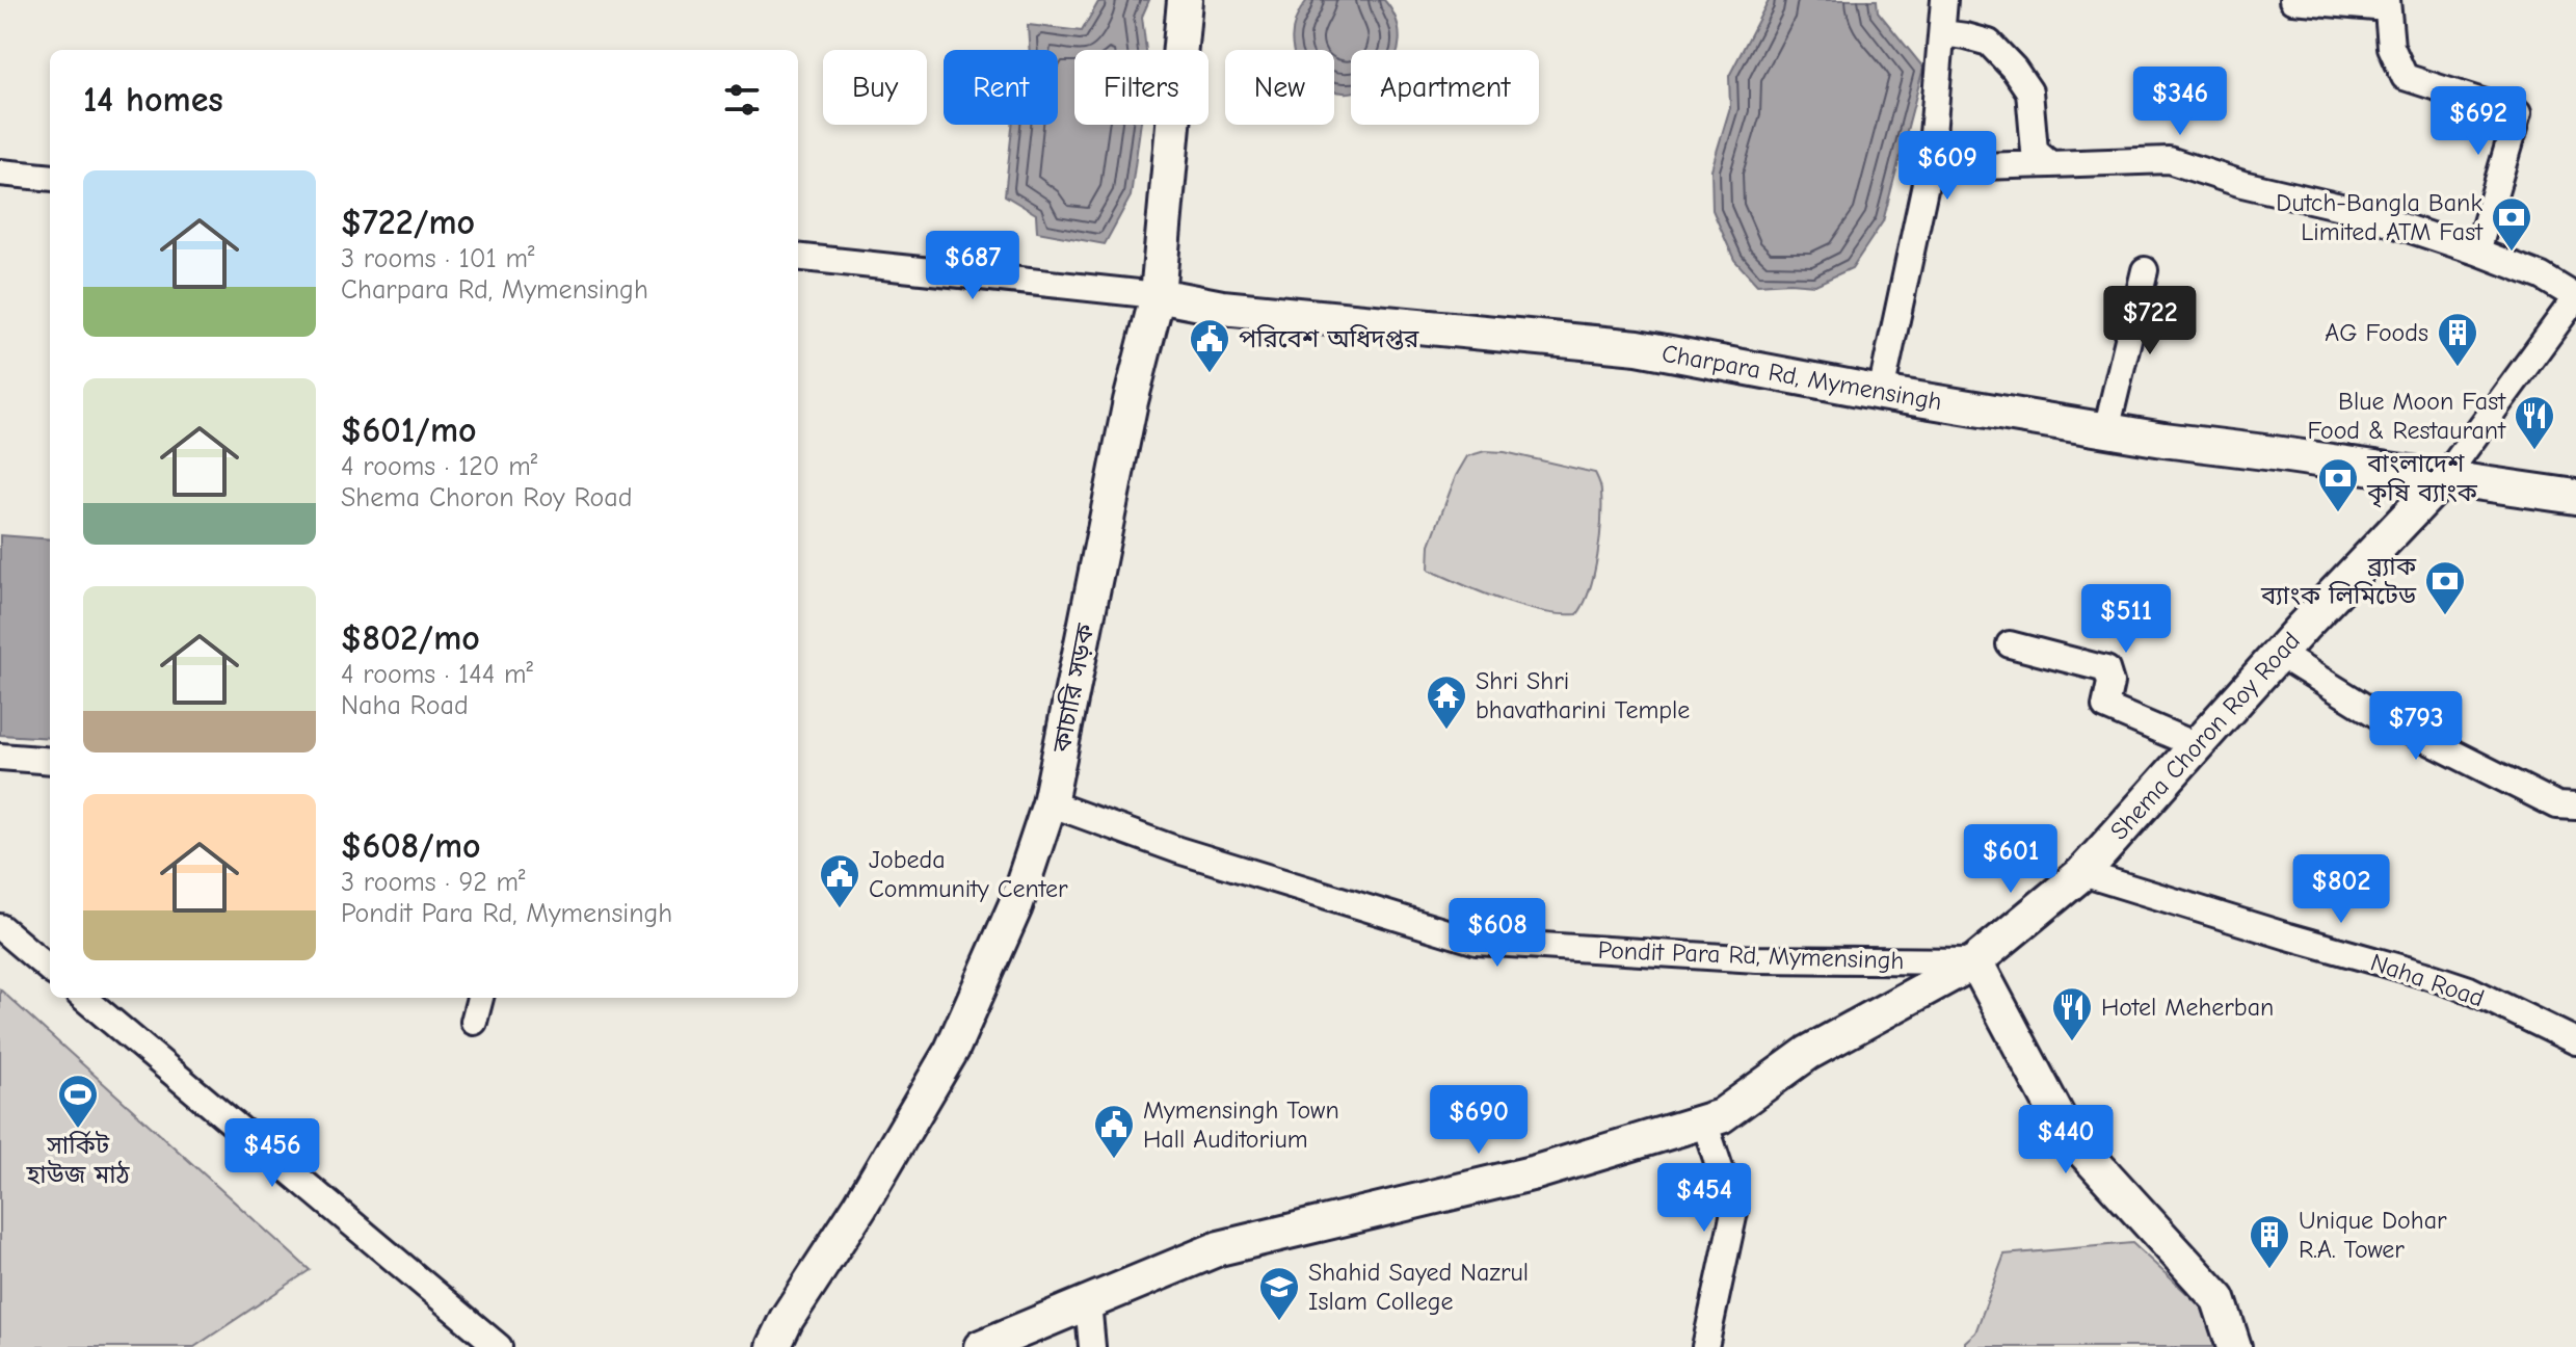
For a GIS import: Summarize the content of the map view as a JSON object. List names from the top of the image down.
{
  "streets": {
    "main road": ["Charpara Rd, Mymensingh", "কাচারি সড়ক", "Shema Choron Roy Road"],
    "street": ["Pondit Para Rd, Mymensingh", "Naha Road"]
  },
  "crossings": [
    ["Charpara Rd, Mymensingh", "কাচারি সড়ক"],
    ["Charpara Rd, Mymensingh", "Shema Choron Roy Road"],
    ["কাচারি সড়ক", "Pondit Para Rd, Mymensingh"],
    ["Shema Choron Roy Road", "Pondit Para Rd, Mymensingh"],
    ["Shema Choron Roy Road", "Naha Road"]
  ],
  "places": {
    "bank": ["Dutch-Bangla Bank Limited ATM Fast", "বাংলাদেশ কৃষি ব্যাংক", "ব্র্যাক ব্যাংক লিমিটেড"],
    "building": ["AG Foods", "Unique Dohar R.A. Tower"],
    "public building": ["পরিবেশ অধিদপ্তর", "Jobeda Community Center", "Mymensingh Town Hall Auditorium"],
    "restaurant": ["Blue Moon Fast Food & Restaurant", "Hotel Meherban"],
    "temple": ["Shri Shri bhavatharini Temple"],
    "sports": ["সার্কিট হাউজ মাঠ"],
    "school or university": ["Shahid Sayed Nazrul Islam College"]
  },
  "page": {
    "chip": [
      "Buy",
      "Rent",
      "Filters",
      "New",
      "Apartment"
    ],
    "heading": "14 homes",
    "price": [
      "$346",
      "$692",
      "$609",
      "$687",
      "$722",
      "$511",
      "$793",
      "$601",
      "$802",
      "$608",
      "$690",
      "$440",
      "$456",
      "$454"
    ],
    "list": [
      {
        "name": "$722/mo",
        "note": "3 rooms · 101 m² · Charpara Rd, Mymensingh"
      },
      {
        "name": "$601/mo",
        "note": "4 rooms · 120 m² · Shema Choron Roy Road"
      },
      {
        "name": "$802/mo",
        "note": "4 rooms · 144 m² · Naha Road"
      },
      {
        "name": "$608/mo",
        "note": "3 rooms · 92 m² · Pondit Para Rd, Mymensingh"
      }
    ]
  }
}
